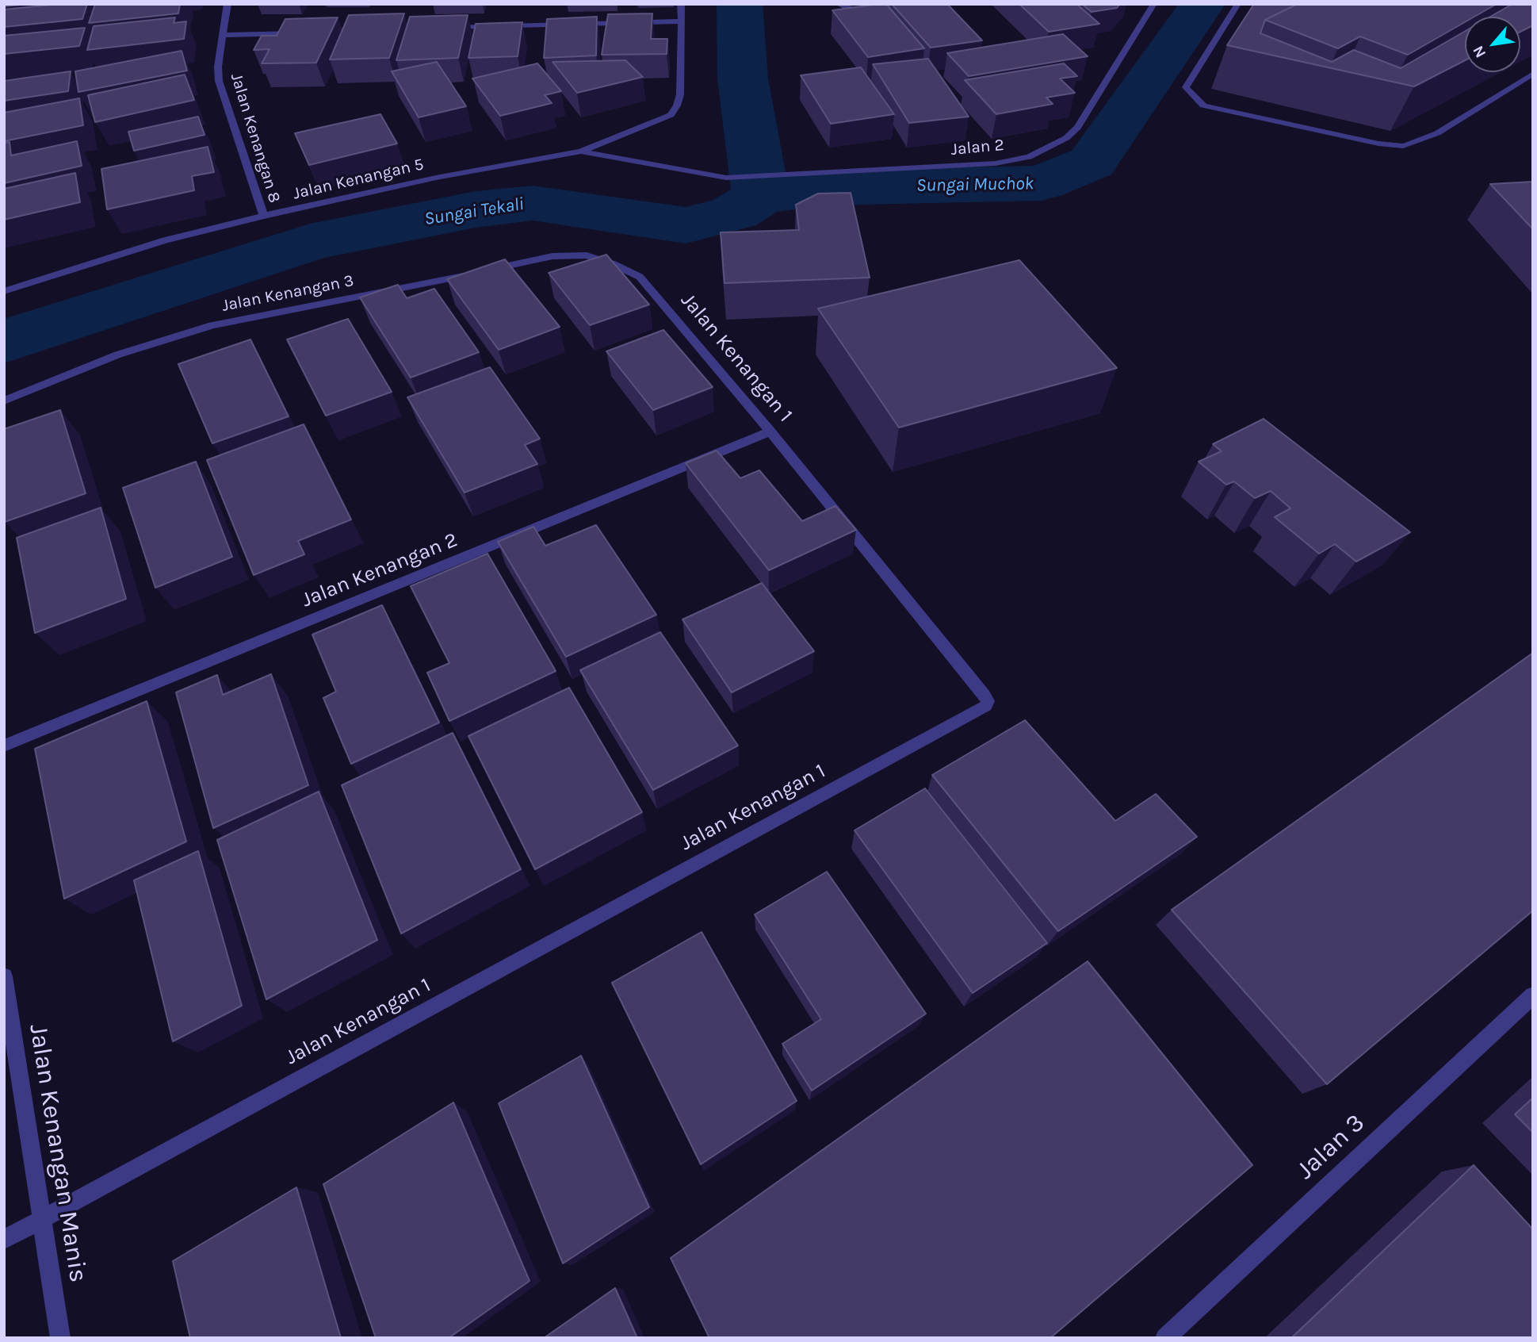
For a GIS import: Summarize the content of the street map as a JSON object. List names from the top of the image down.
{
  "streets": {
    "street": [
      "Jalan Kenangan 8",
      "Jalan 2",
      "Jalan Kenangan 5",
      "Jalan Kenangan 3",
      "Jalan Kenangan 1",
      "Jalan Kenangan 2",
      "Jalan 3",
      "Jalan Kenangan Manis"
    ]
  },
  "crossings": [
    ["Jalan Kenangan 8", "Jalan Kenangan 5"],
    ["Jalan 2", "Jalan Kenangan 5"],
    ["Jalan Kenangan 3", "Jalan Kenangan 1"],
    ["Jalan Kenangan 1", "Jalan Kenangan 2"],
    ["Jalan Kenangan 1", "Jalan Kenangan Manis"]
  ],
  "water": ["Sungai Muchok", "Sungai Tekali"],
  "north": "bottom left"
}
